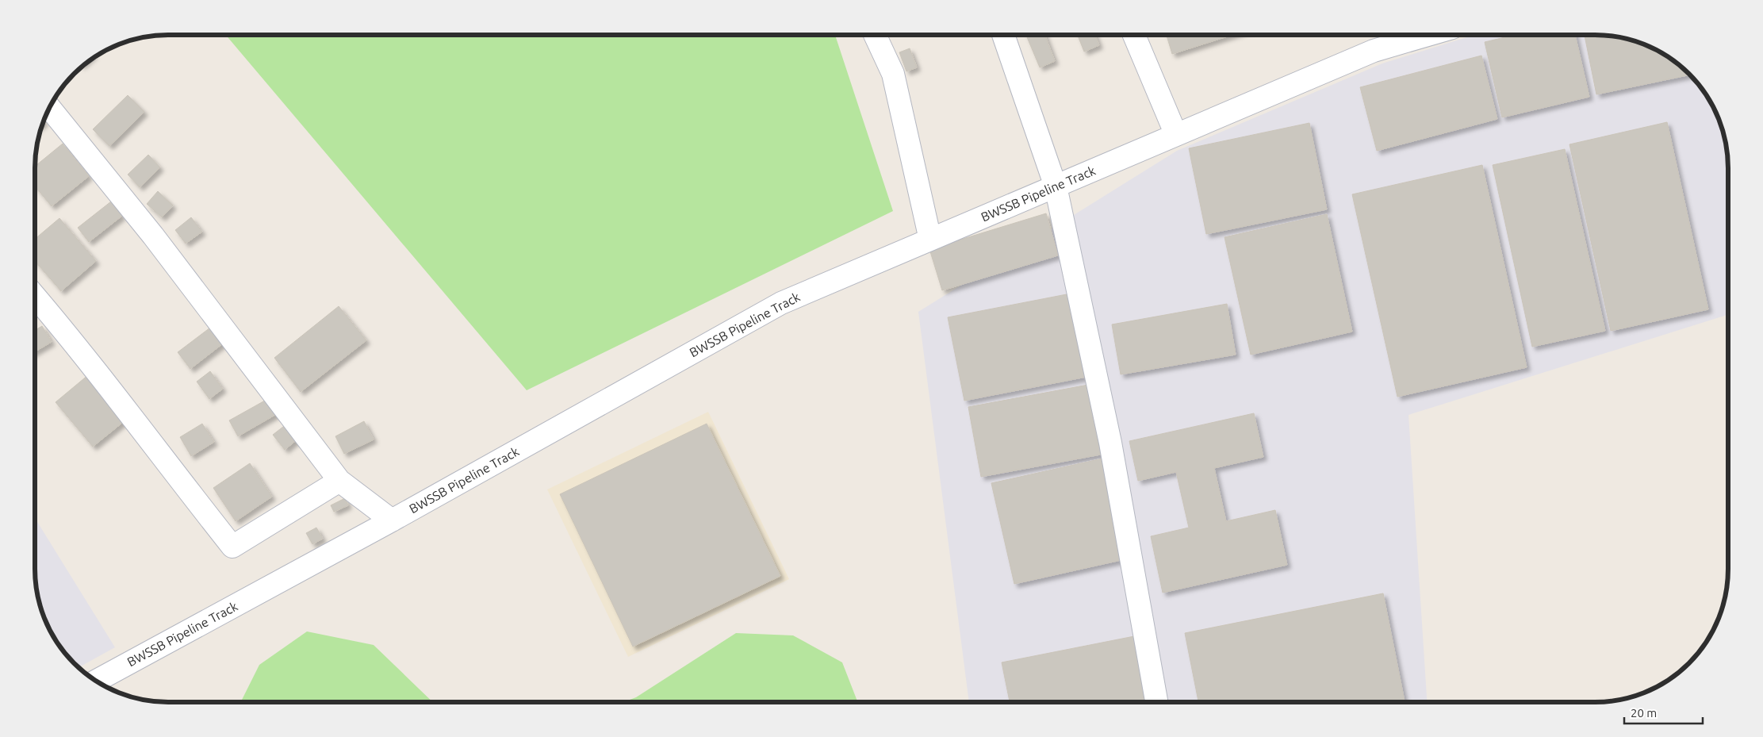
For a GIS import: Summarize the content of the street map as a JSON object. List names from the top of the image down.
{
  "streets": {
    "street": ["BWSSB Pipeline Track"]
  },
  "scale_bar": "20 m"
}
